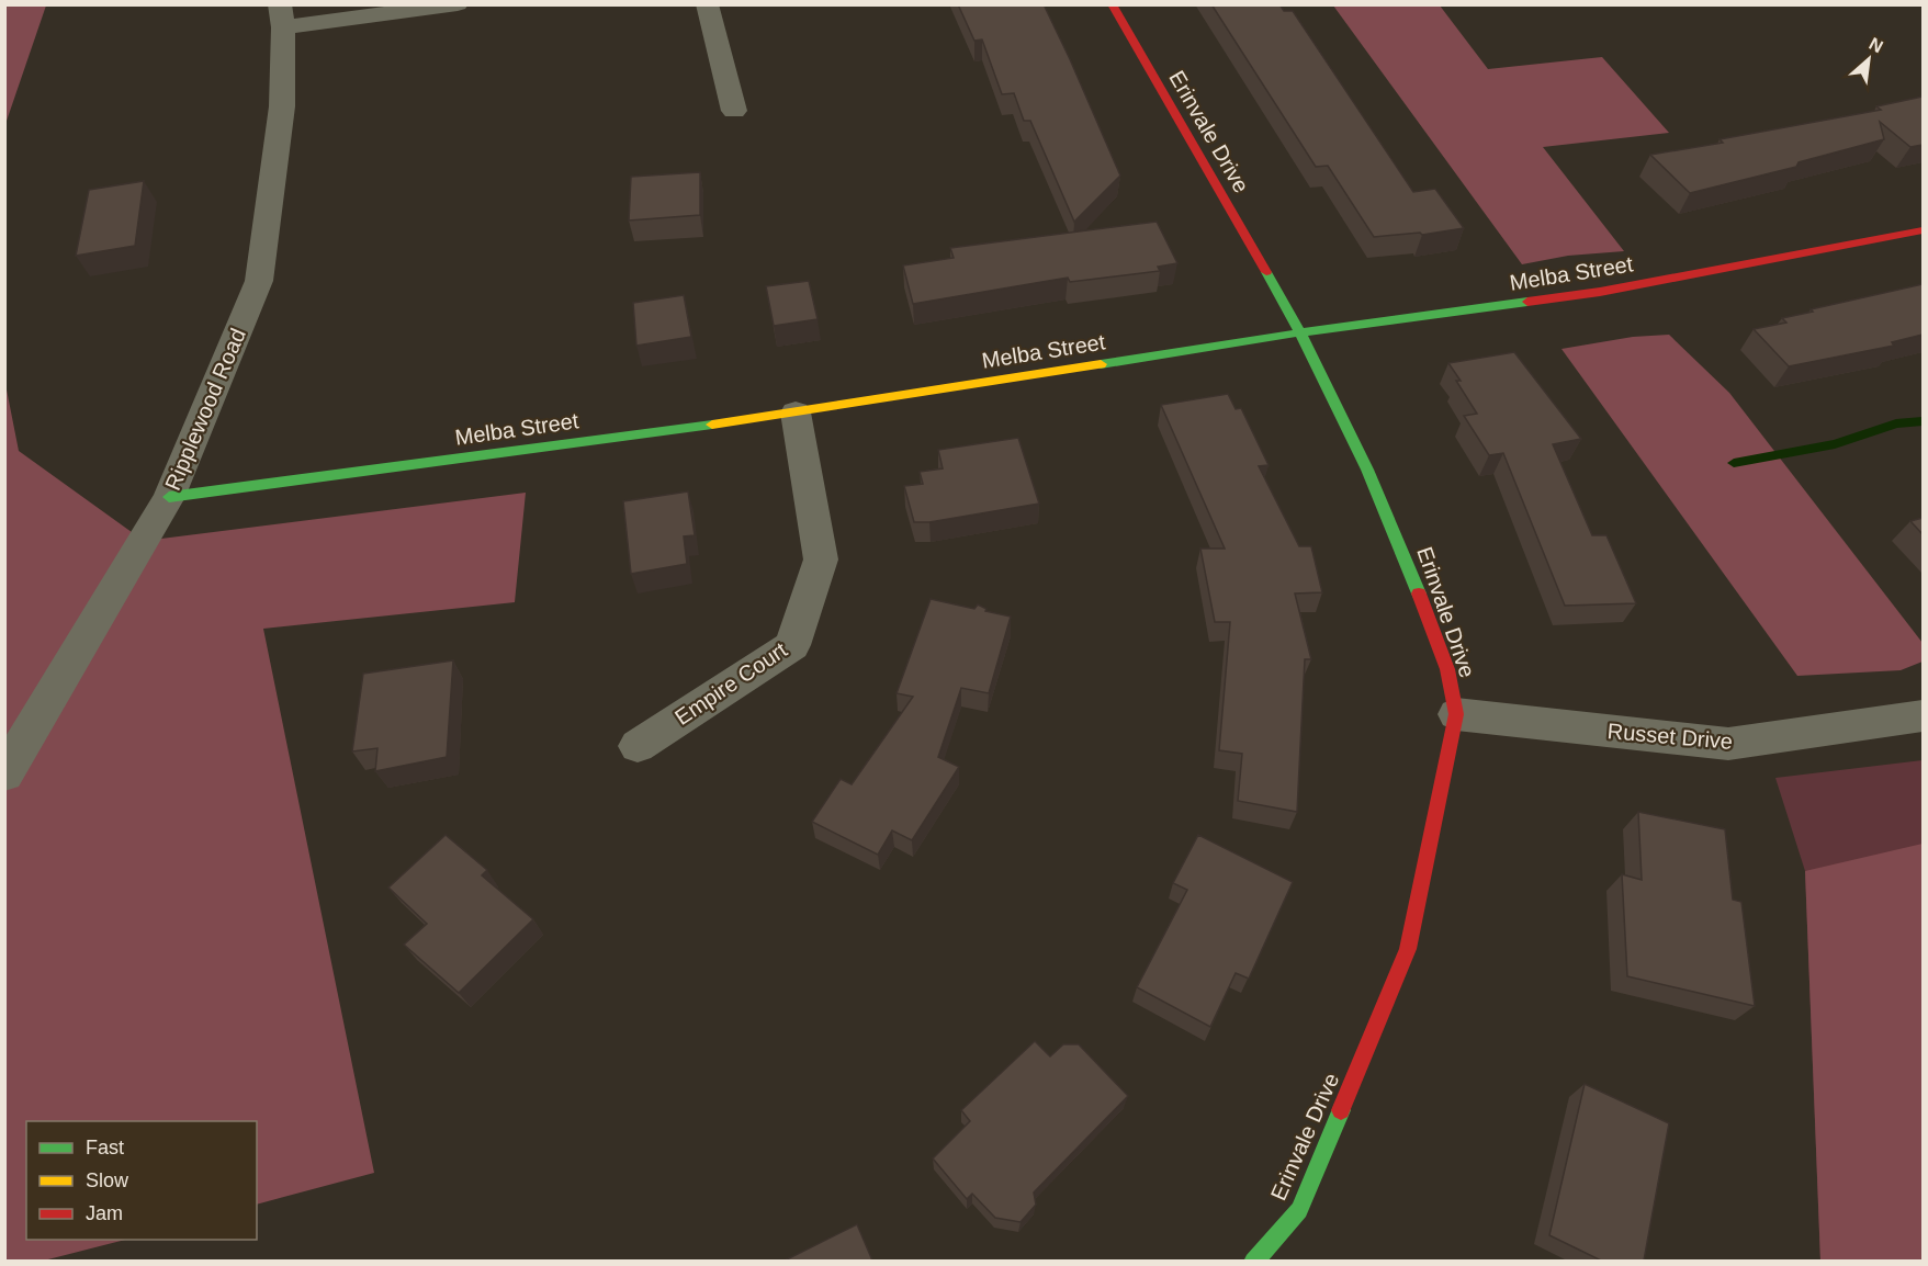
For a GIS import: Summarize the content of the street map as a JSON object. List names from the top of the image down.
{
  "streets": {
    "street": [
      "Erinvale Drive",
      "Melba Street",
      "Ripplewood Road",
      "Empire Court",
      "Russet Drive"
    ]
  },
  "crossings": [
    ["Erinvale Drive", "Melba Street"],
    ["Erinvale Drive", "Russet Drive"],
    ["Melba Street", "Ripplewood Road"],
    ["Melba Street", "Empire Court"]
  ],
  "legend": ["Fast", "Slow", "Jam"],
  "north": "top right"
}
